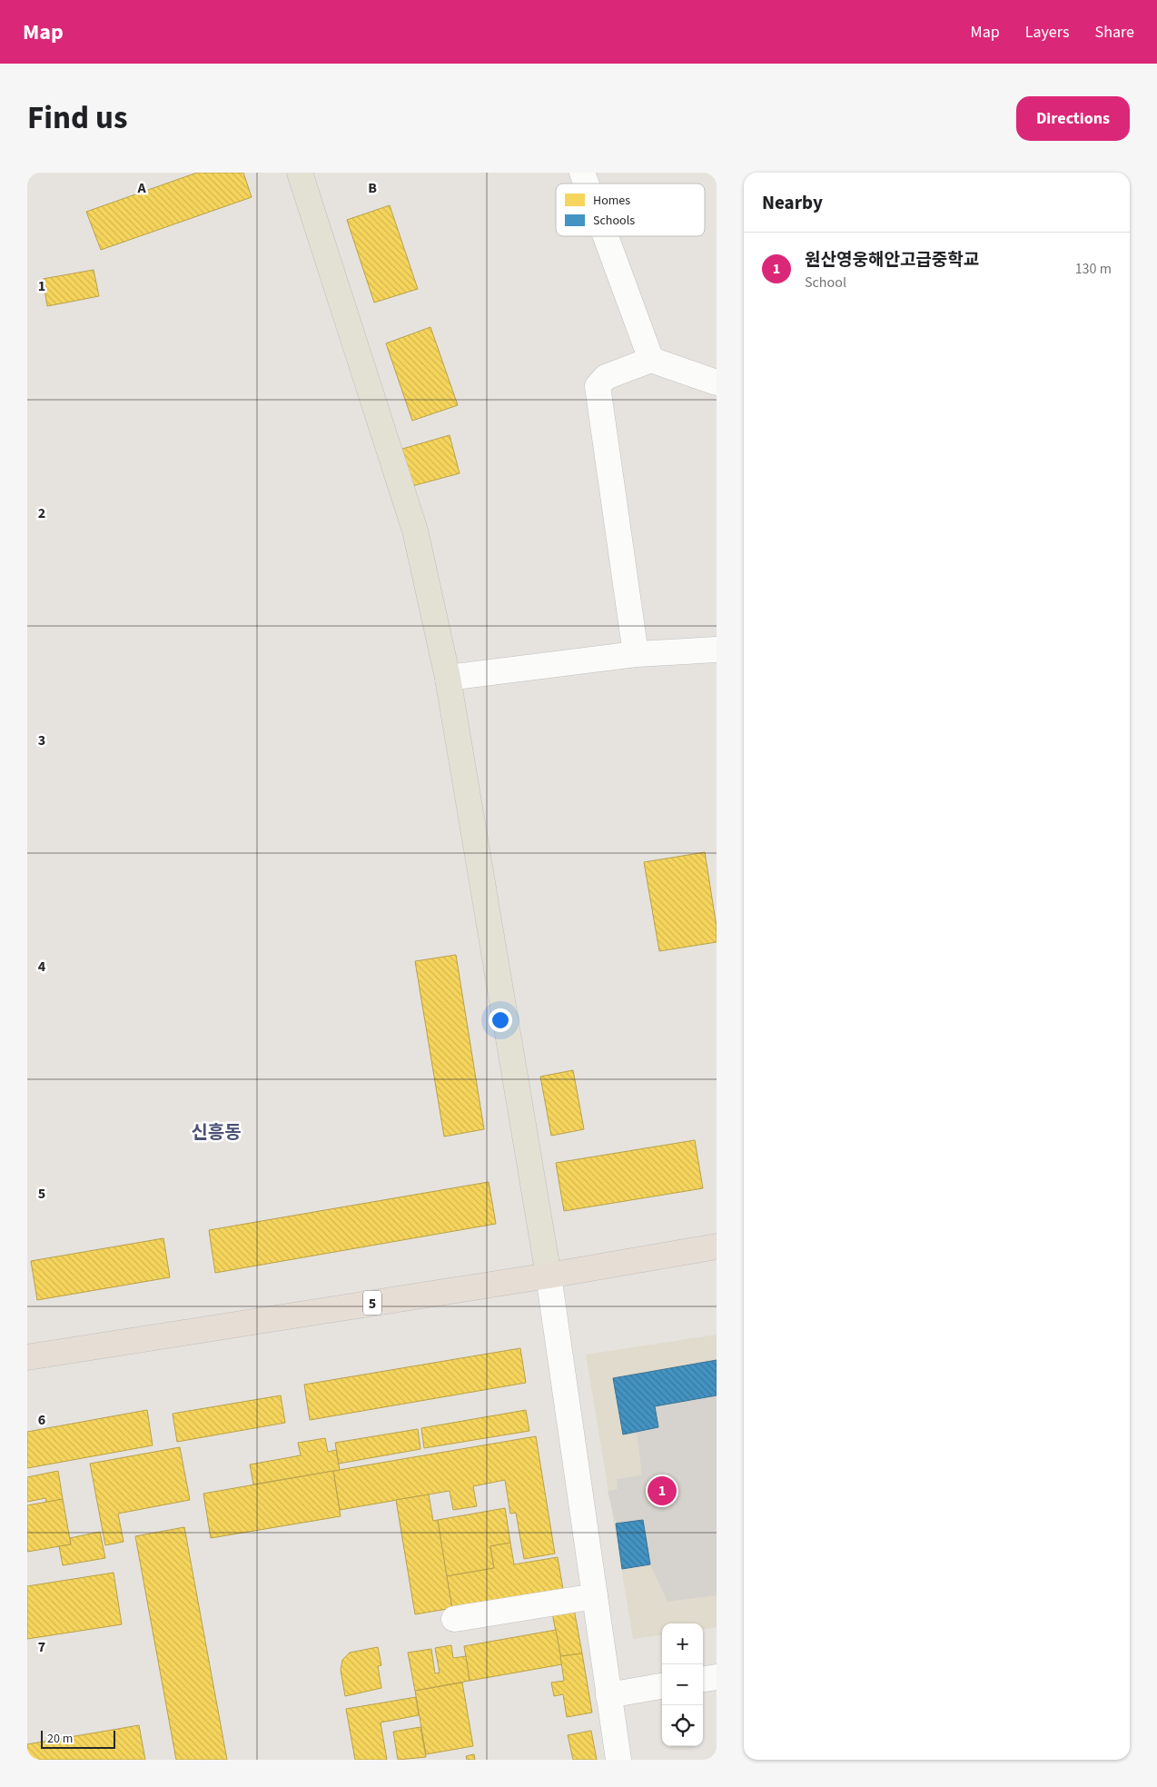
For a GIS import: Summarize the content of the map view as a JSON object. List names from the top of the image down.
{
  "streets": {
    "highway": ["5"]
  },
  "districts": ["신흥동"],
  "legend": ["Homes", "Schools"],
  "scale_bar": "20 m",
  "page": {
    "header": "Map",
    "nav": ["Map", "Layers", "Share"],
    "title": "Find us",
    "buttons": "Directions",
    "heading": "Nearby",
    "list": [
      {
        "mark": "1",
        "name": "원산영웅해안고급중학교",
        "note": "School",
        "value": "130 m"
      }
    ],
    "pins": "1",
    "map_buttons": ["+", "−"],
    "scale": "20 m"
  },
  "grid": {
    "columns": ["A", "B"],
    "rows": [
      "1",
      "2",
      "3",
      "4",
      "5",
      "6",
      "7"
    ]
  }
}
